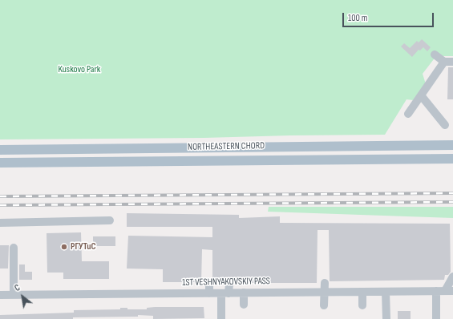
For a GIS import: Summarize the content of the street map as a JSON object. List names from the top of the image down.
{
  "streets": {
    "main road": ["NORTHEASTERN CHORD"],
    "street": ["1ST VESHNYAKOVSKIY PASS"]
  },
  "parks": ["Kuskovo Park"],
  "places": ["РГУТиС"],
  "scale_bar": "100 m",
  "north": "top left"
}
